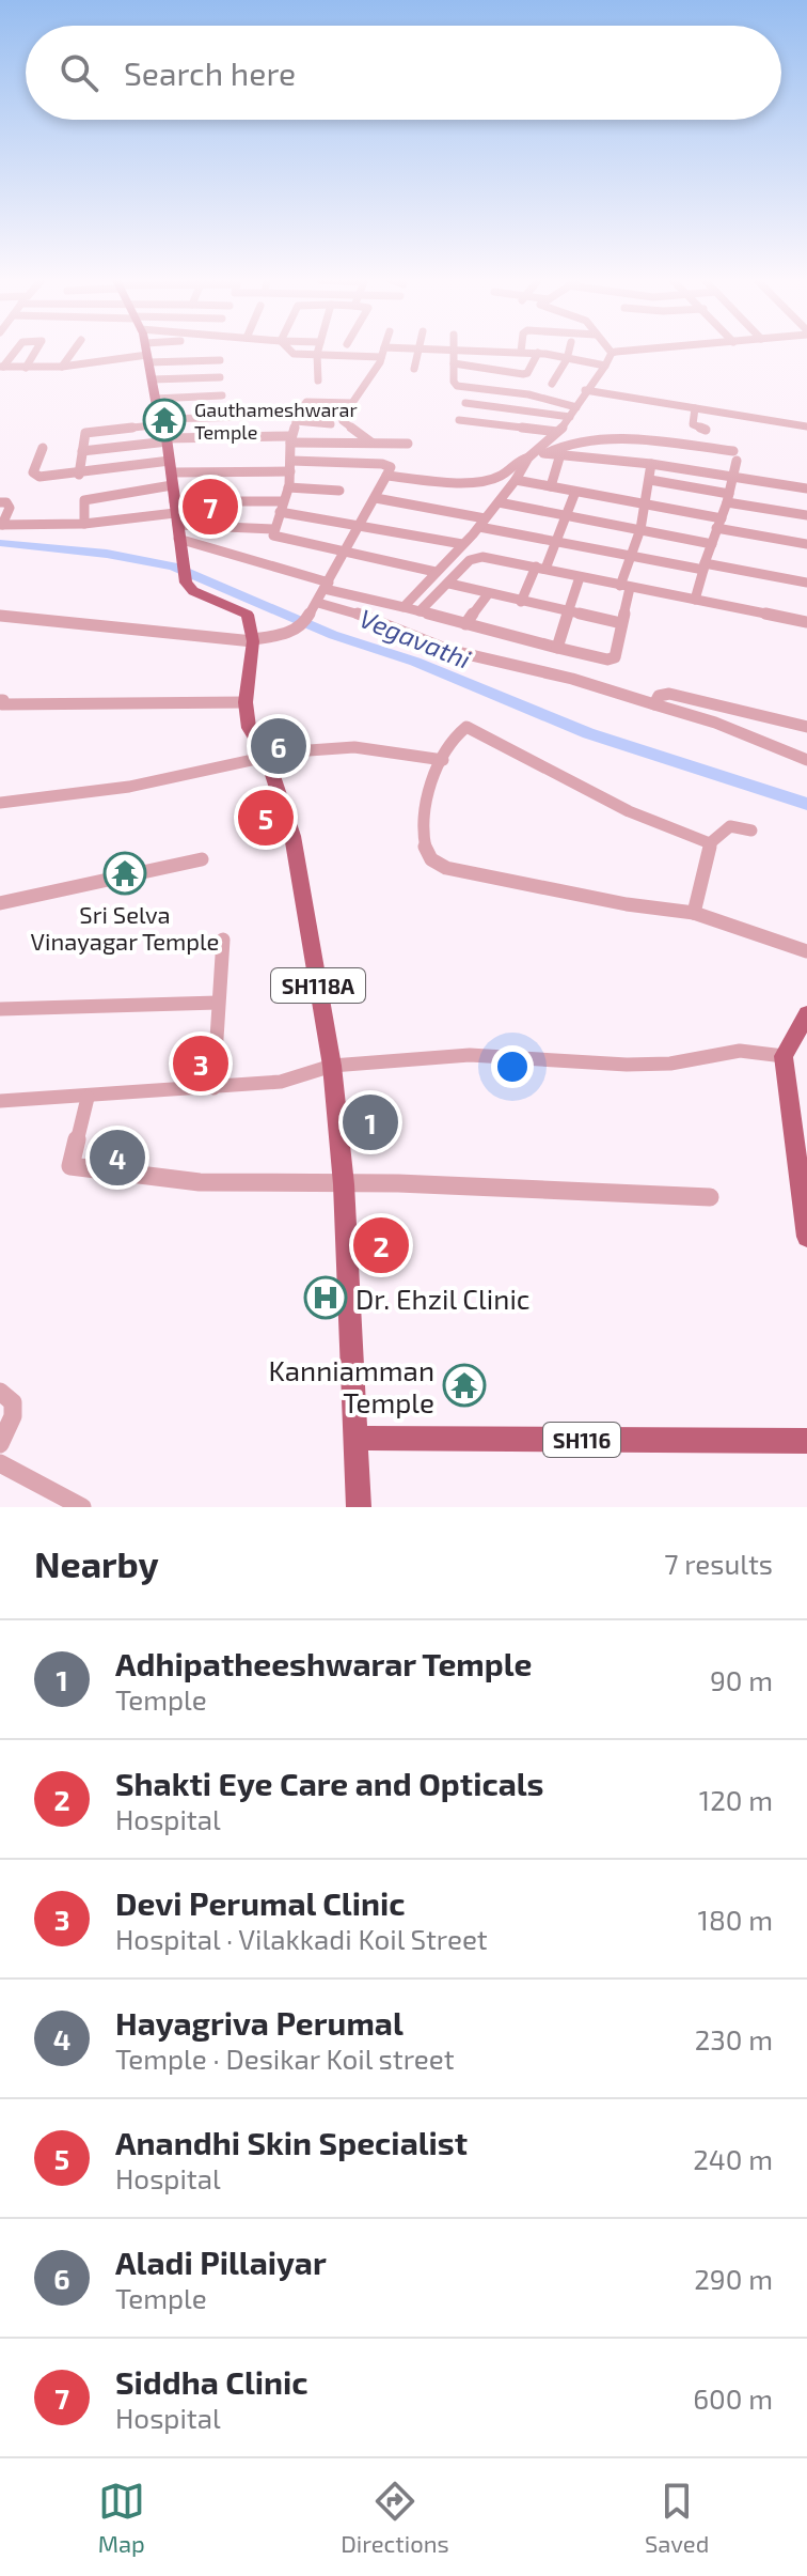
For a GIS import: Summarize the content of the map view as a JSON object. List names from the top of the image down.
{
  "streets": {
    "main road": ["SH118A", "SH116"]
  },
  "crossings": [
    ["SH118A", "SH116"]
  ],
  "water": ["Vegavathi"],
  "places": {
    "temple": ["Gauthameshwarar Temple", "Sri Selva Vinayagar Temple", "Kanniamman Temple"],
    "hospital": ["Dr. Ehzil Clinic"]
  },
  "page": {
    "search": "Search here",
    "pins": [
      "7",
      "6",
      "5",
      "3",
      "1",
      "4",
      "2"
    ],
    "heading": ["Nearby", "7 results"],
    "list": [
      {
        "mark": "1",
        "name": "Adhipatheeshwarar Temple",
        "note": "Temple",
        "value": "90 m"
      },
      {
        "mark": "2",
        "name": "Shakti Eye Care and Opticals",
        "note": "Hospital",
        "value": "120 m"
      },
      {
        "mark": "3",
        "name": "Devi Perumal Clinic",
        "note": "Hospital · Vilakkadi Koil Street",
        "value": "180 m"
      },
      {
        "mark": "4",
        "name": "Hayagriva Perumal",
        "note": "Temple · Desikar Koil street",
        "value": "230 m"
      },
      {
        "mark": "5",
        "name": "Anandhi Skin Specialist",
        "note": "Hospital",
        "value": "240 m"
      },
      {
        "mark": "6",
        "name": "Aladi Pillaiyar",
        "note": "Temple",
        "value": "290 m"
      },
      {
        "mark": "7",
        "name": "Siddha Clinic",
        "note": "Hospital",
        "value": "600 m"
      }
    ],
    "nav": ["Map", "Directions", "Saved"]
  }
}
